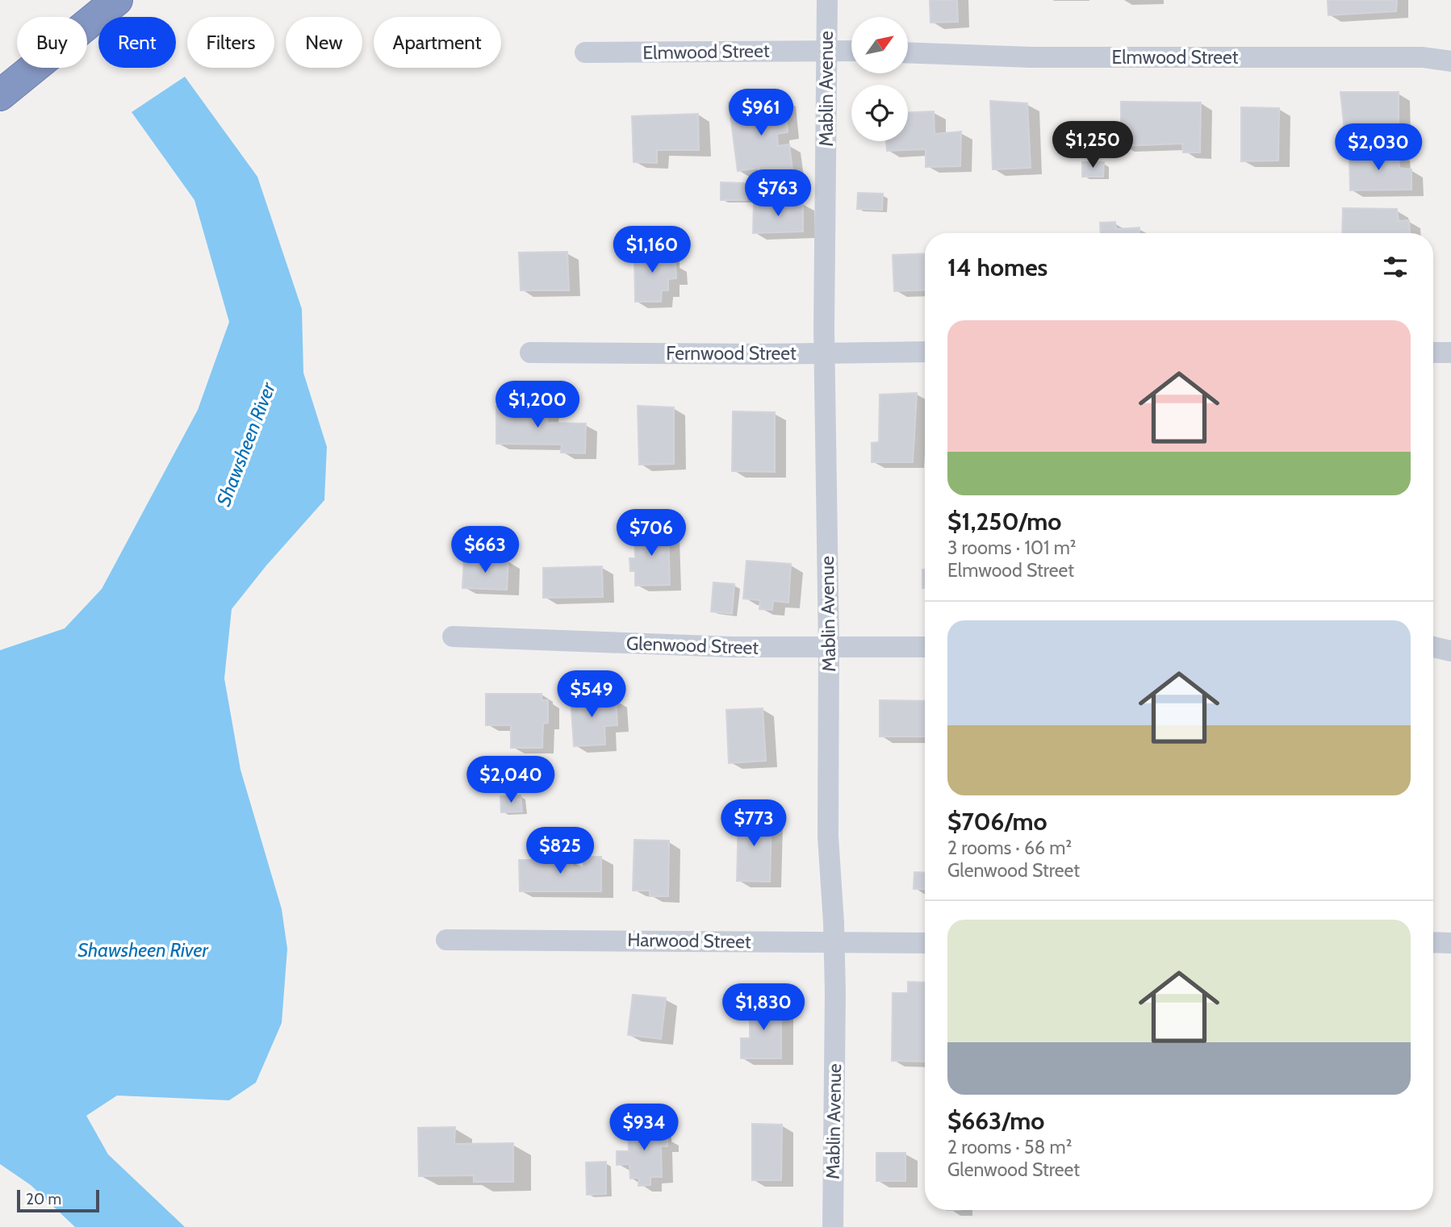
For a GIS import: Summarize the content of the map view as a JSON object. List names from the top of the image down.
{
  "streets": {
    "street": [
      "Elmwood Street",
      "Mablin Avenue",
      "Fernwood Street",
      "Glenwood Street",
      "Harwood Street"
    ]
  },
  "crossings": [
    ["Elmwood Street", "Mablin Avenue"],
    ["Mablin Avenue", "Fernwood Street"],
    ["Mablin Avenue", "Glenwood Street"],
    ["Mablin Avenue", "Harwood Street"]
  ],
  "water": ["Shawsheen River"],
  "scale_bar": "20 m",
  "north": "top right",
  "page": {
    "chip": [
      "Buy",
      "Rent",
      "Filters",
      "New",
      "Apartment"
    ],
    "price": [
      "$961",
      "$1,250",
      "$2,030",
      "$763",
      "$1,160",
      "$1,200",
      "$706",
      "$663",
      "$549",
      "$2,040",
      "$773",
      "$825",
      "$1,830",
      "$934"
    ],
    "heading": "14 homes",
    "list": [
      {
        "name": "$1,250/mo",
        "note": "3 rooms · 101 m² · Elmwood Street"
      },
      {
        "name": "$706/mo",
        "note": "2 rooms · 66 m² · Glenwood Street"
      },
      {
        "name": "$663/mo",
        "note": "2 rooms · 58 m² · Glenwood Street"
      }
    ],
    "scale": "20 m"
  }
}
